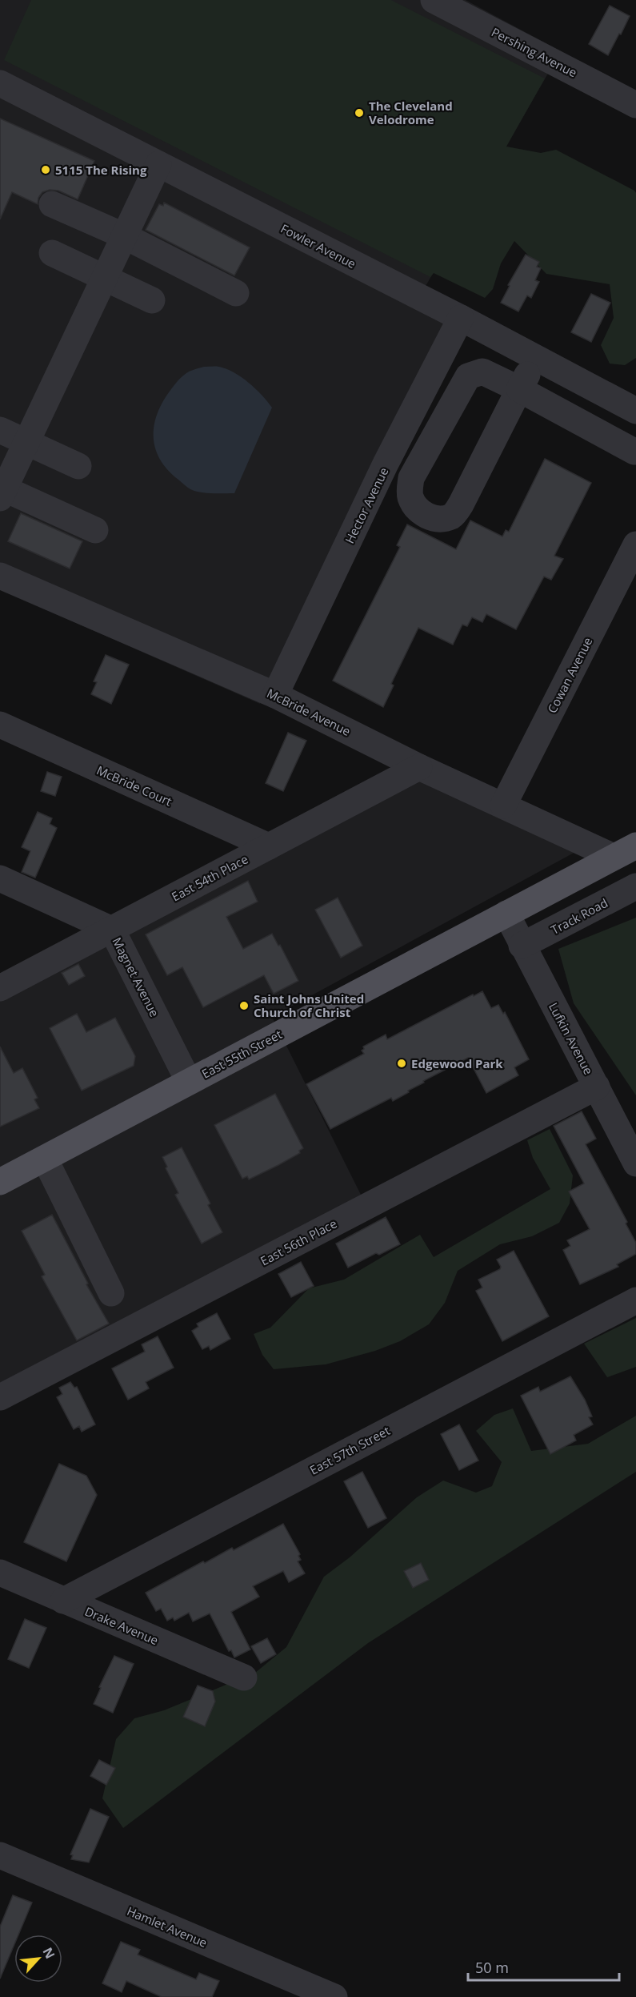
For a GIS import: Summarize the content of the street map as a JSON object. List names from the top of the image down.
{
  "streets": {
    "main road": ["East 55th Street"],
    "street": [
      "Pershing Avenue",
      "Fowler Avenue",
      "Hector Avenue",
      "Cowan Avenue",
      "McBride Avenue",
      "McBride Court",
      "East 54th Place",
      "Track Road",
      "Magnet Avenue",
      "Lufkin Avenue",
      "East 56th Place",
      "East 57th Street",
      "Drake Avenue",
      "Hamlet Avenue"
    ]
  },
  "crossings": [
    ["Fowler Avenue", "Hector Avenue"],
    ["Hector Avenue", "McBride Avenue"],
    ["Cowan Avenue", "McBride Avenue"],
    ["McBride Avenue", "East 54th Place"],
    ["McBride Avenue", "East 55th Street"],
    ["McBride Court", "East 54th Place"],
    ["East 54th Place", "Magnet Avenue"],
    ["Track Road", "Lufkin Avenue"],
    ["Magnet Avenue", "East 55th Street"],
    ["Lufkin Avenue", "East 55th Street"],
    ["Lufkin Avenue", "East 56th Place"],
    ["East 57th Street", "Drake Avenue"]
  ],
  "places": [
    "The Cleveland Velodrome",
    "5115 The Rising",
    "Saint Johns United Church of Christ",
    "Edgewood Park"
  ],
  "scale_bar": "50 m",
  "north": "top right"
}
